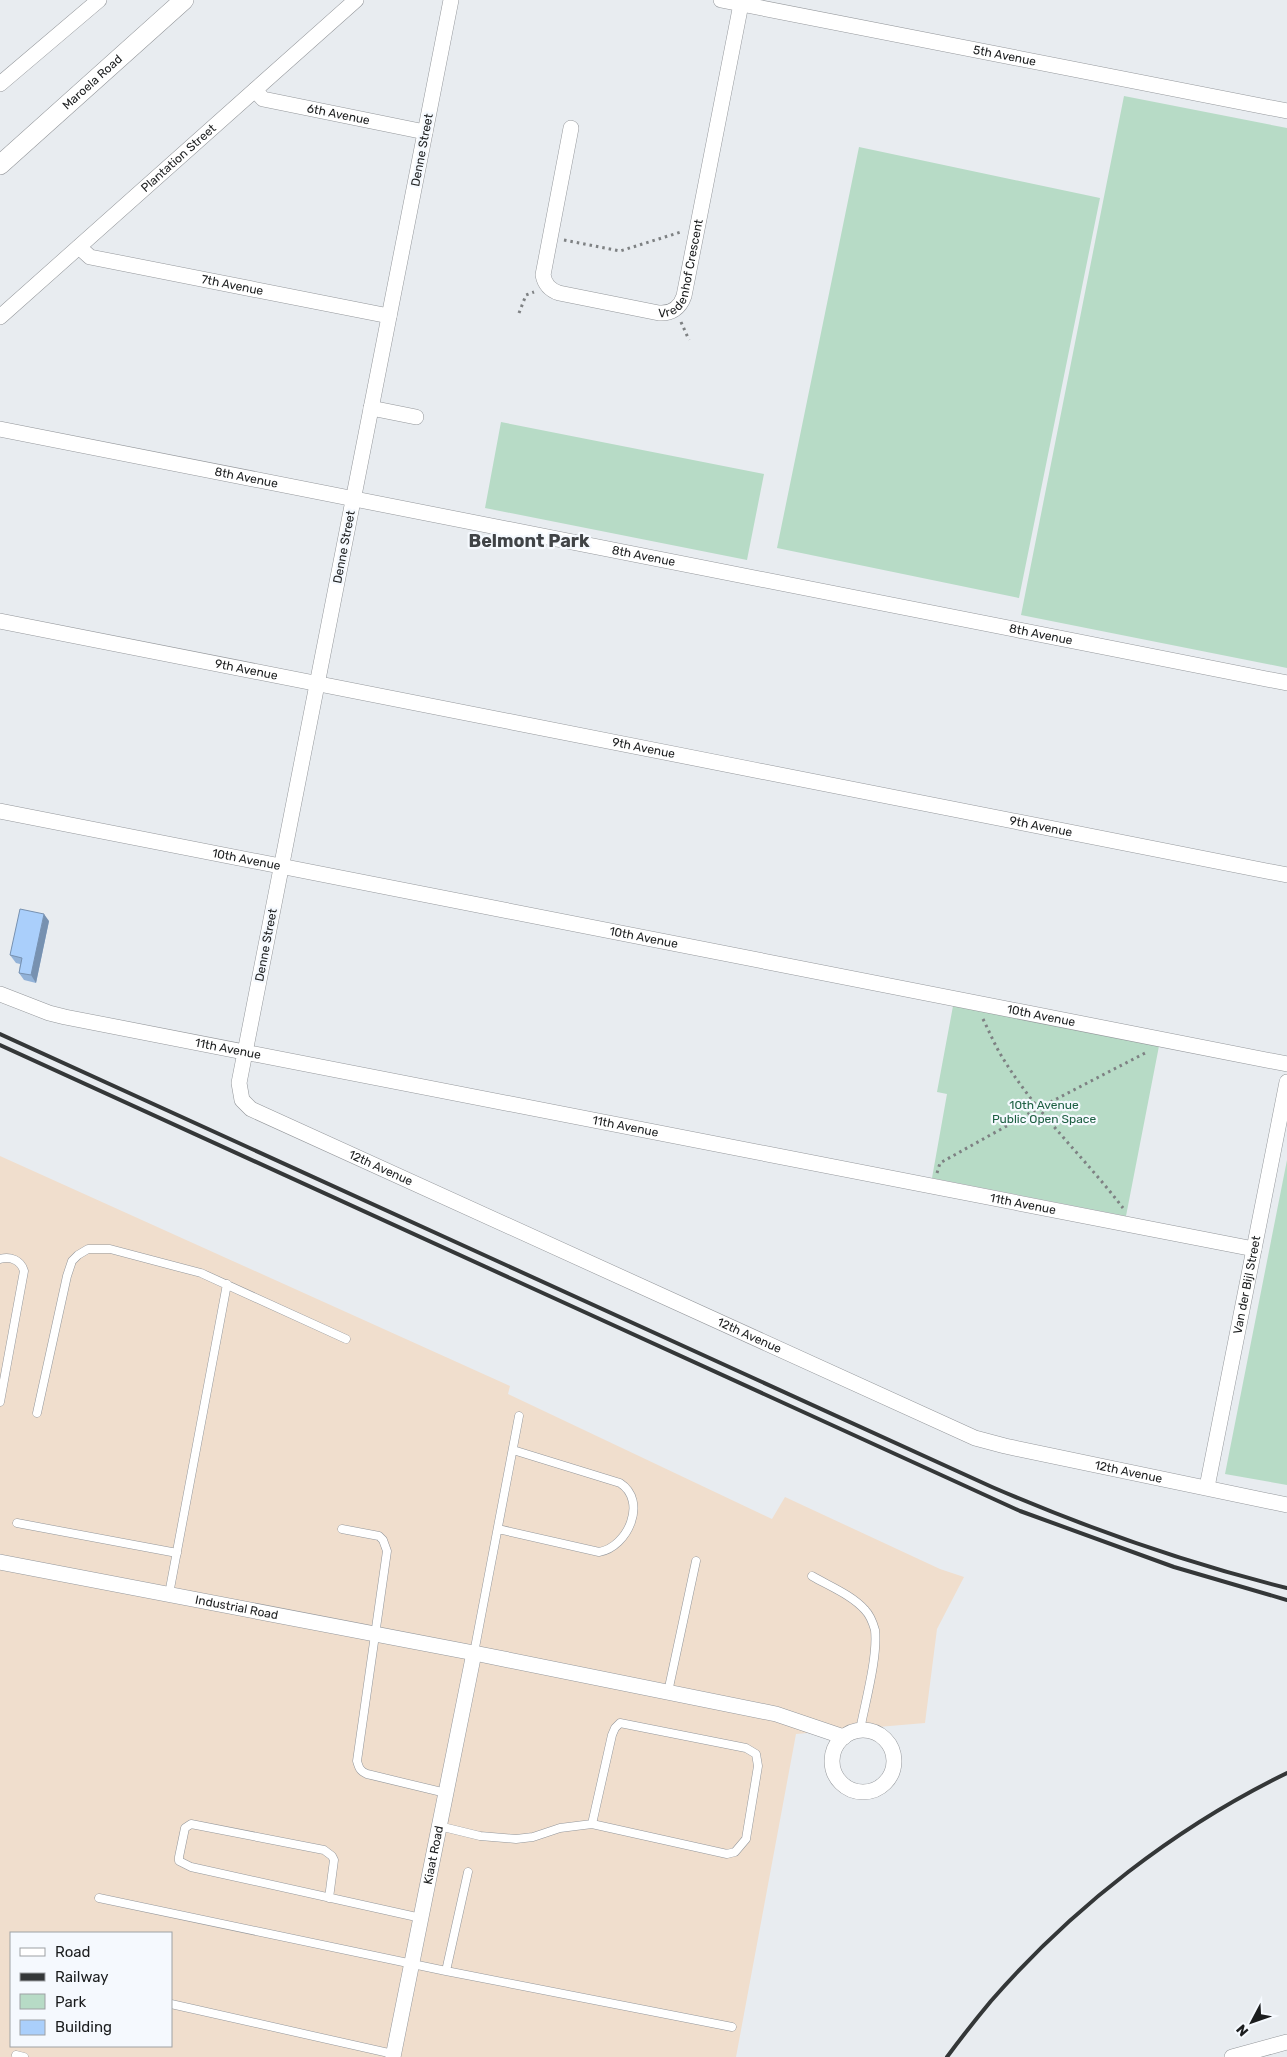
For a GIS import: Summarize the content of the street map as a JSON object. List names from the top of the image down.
{
  "streets": {
    "street": [
      "5th Avenue",
      "Maroela Road",
      "6th Avenue",
      "Denne Street",
      "Plantation Street",
      "Vredenhof Crescent",
      "7th Avenue",
      "8th Avenue",
      "9th Avenue",
      "10th Avenue",
      "11th Avenue",
      "12th Avenue",
      "Van der Bijl Street",
      "Industrial Road",
      "Kiaat Road"
    ]
  },
  "crossings": [
    ["5th Avenue", "Vredenhof Crescent"],
    ["6th Avenue", "Denne Street"],
    ["6th Avenue", "Plantation Street"],
    ["Denne Street", "7th Avenue"],
    ["Denne Street", "8th Avenue"],
    ["Denne Street", "9th Avenue"],
    ["Denne Street", "10th Avenue"],
    ["Denne Street", "11th Avenue"],
    ["Denne Street", "12th Avenue"],
    ["Plantation Street", "7th Avenue"],
    ["11th Avenue", "Van der Bijl Street"],
    ["12th Avenue", "Van der Bijl Street"],
    ["Industrial Road", "Kiaat Road"]
  ],
  "districts": ["Belmont Park"],
  "parks": ["10th Avenue Public Open Space"],
  "legend": [
    "Road",
    "Railway",
    "Park",
    "Building"
  ],
  "north": "bottom left"
}
